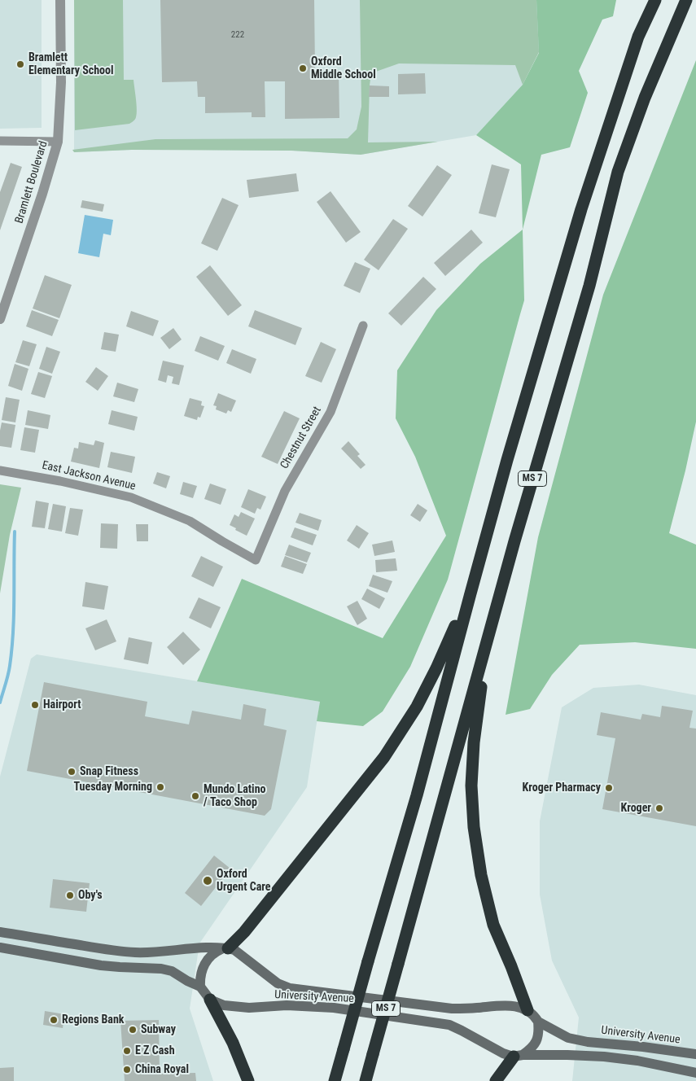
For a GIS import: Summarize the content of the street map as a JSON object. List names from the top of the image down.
{
  "streets": {
    "highway": ["MS 7"],
    "main road": ["University Avenue"],
    "street": ["Bramlett Boulevard", "Chestnut Street", "East Jackson Avenue"]
  },
  "crossings": [
    ["Chestnut Street", "East Jackson Avenue"]
  ],
  "places": [
    "Bramlett Elementary School",
    "Oxford Middle School",
    "Hairport",
    "Snap Fitness",
    "Tuesday Morning",
    "Kroger Pharmacy",
    "Mundo Latino / Taco Shop",
    "Kroger",
    "Oxford Urgent Care",
    "Oby's",
    "Regions Bank",
    "Subway",
    "E Z Cash",
    "China Royal"
  ],
  "house_numbers": ["222"]
}
